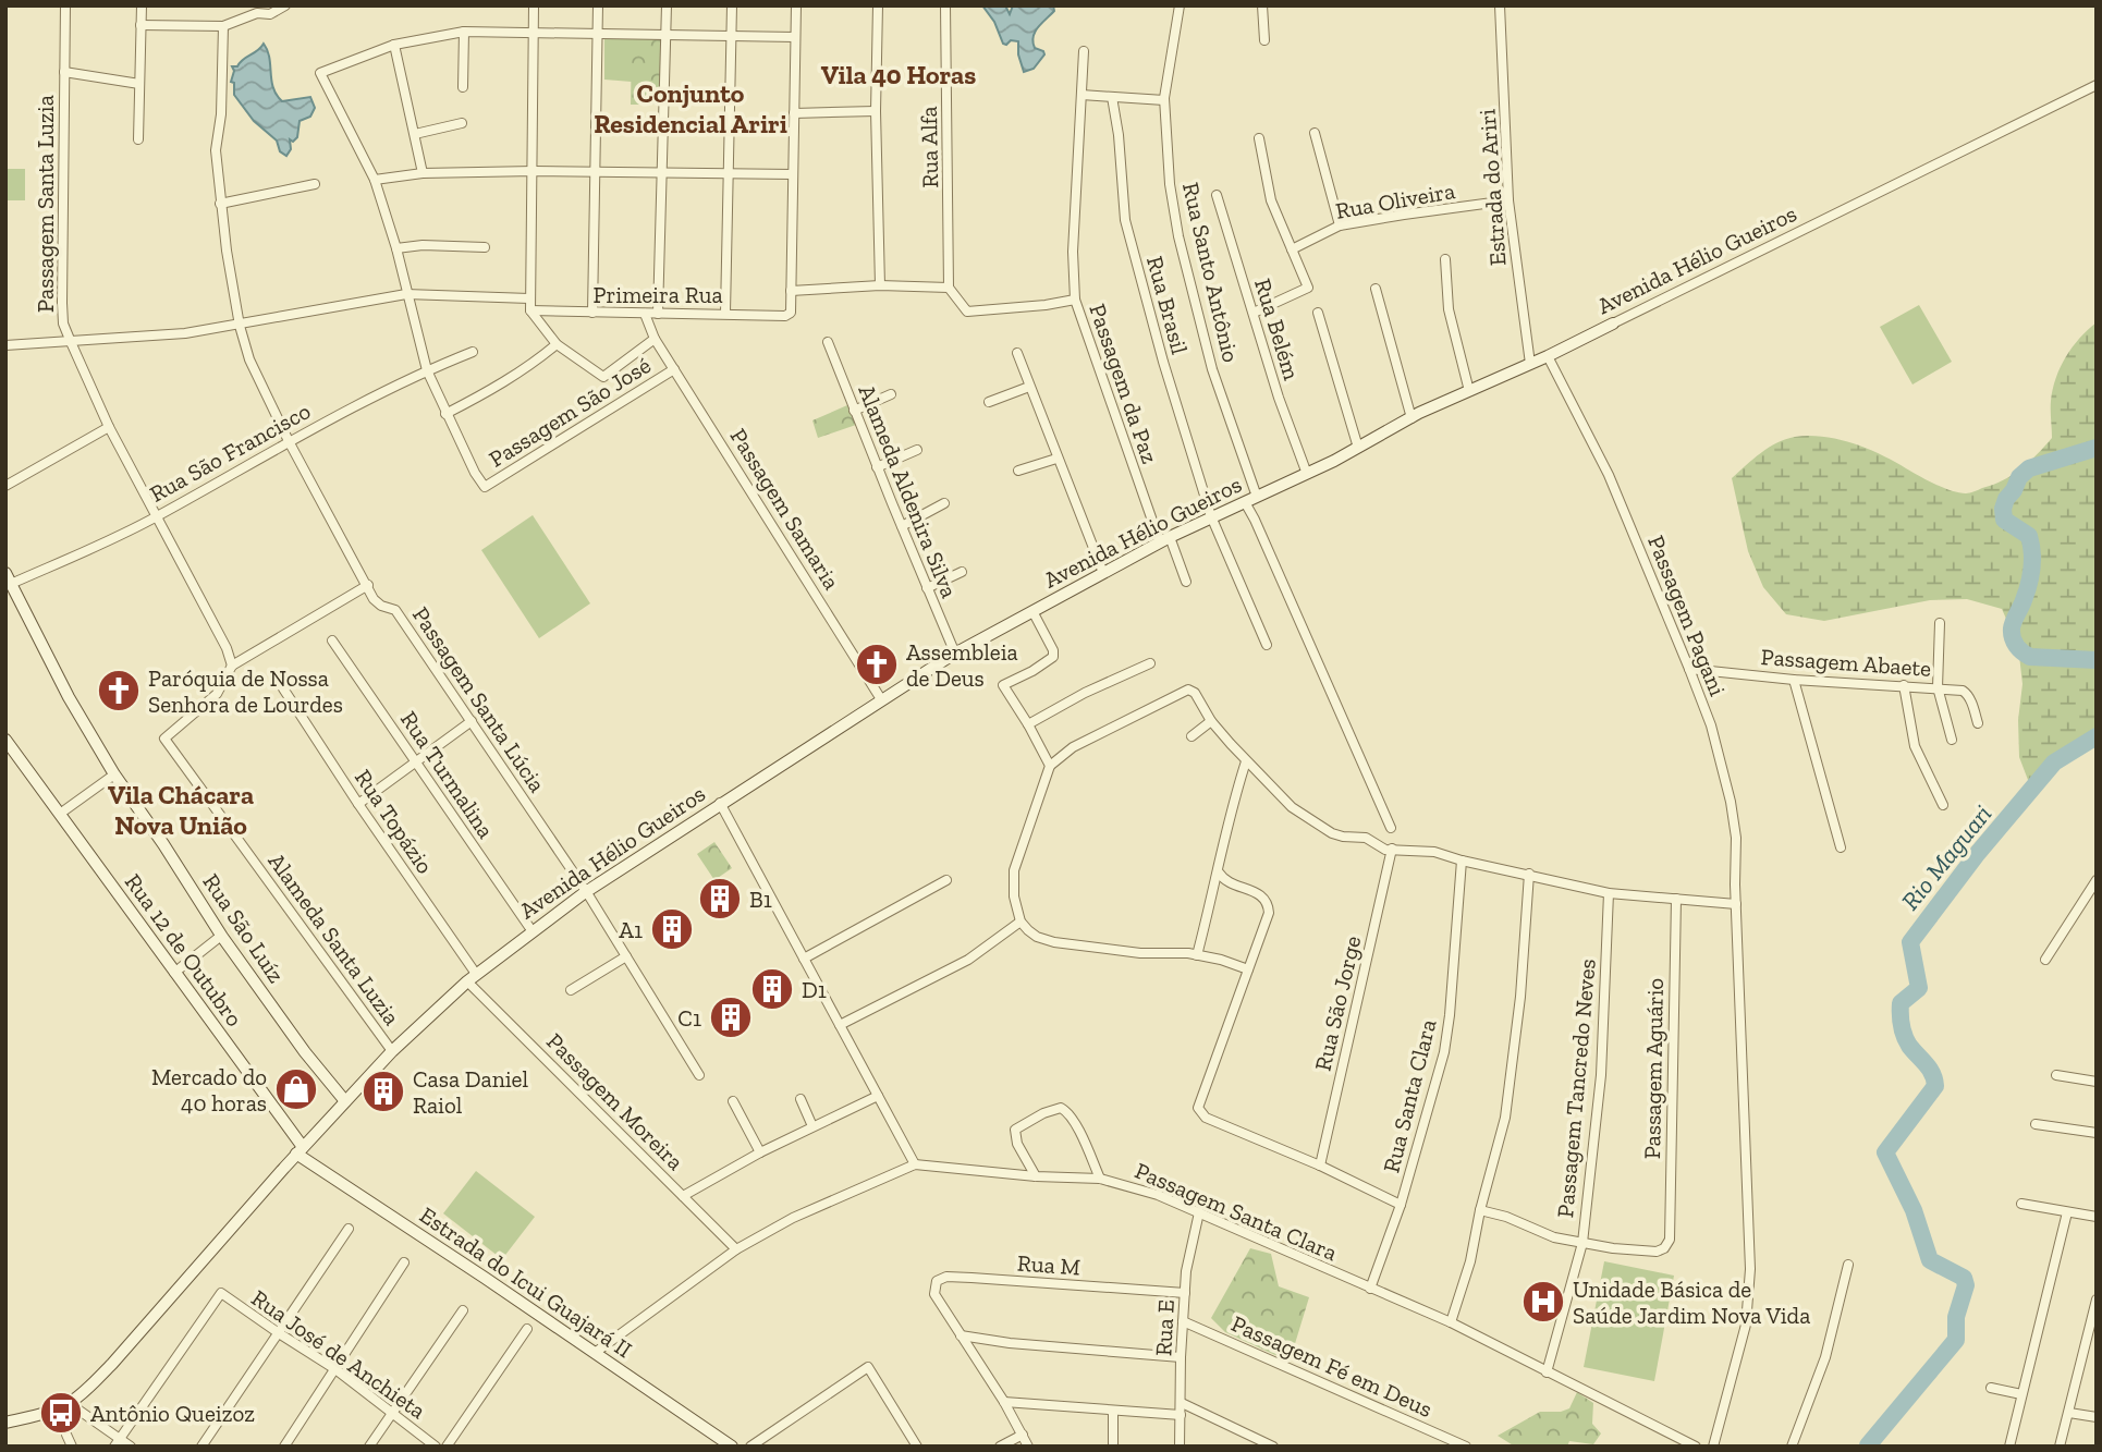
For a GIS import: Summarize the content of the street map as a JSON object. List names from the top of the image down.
{
  "streets": {
    "main road": [
      "Avenida Hélio Gueiros",
      "Rua São Luíz",
      "Rua 12 de Outubro",
      "Estrada do Icui Guajará II"
    ],
    "street": [
      "Rua Alfa",
      "Estrada do Ariri",
      "Rua Oliveira",
      "Passagem Santa Luzia",
      "Rua Santo Antônio",
      "Primeira Rua",
      "Rua Brasil",
      "Rua Belém",
      "Passagem da Paz",
      "Passagem São José",
      "Rua São Francisco",
      "Alameda Aldenira Silva",
      "Passagem Samaria",
      "Passagem Pagani",
      "Passagem Abaete",
      "Passagem Santa Lúcia",
      "Rua Turmalina",
      "Rua Topázio",
      "Alameda Santa Luzia",
      "Rua São Jorge",
      "Passagem Aguário",
      "Passagem Tancredo Neves",
      "Rua Santa Clara",
      "Passagem Moreira",
      "Passagem Santa Clara",
      "Rua M",
      "Rua E",
      "Rua José de Anchieta",
      "Passagem Fé em Deus"
    ]
  },
  "crossings": [
    ["Estrada do Ariri", "Rua Oliveira"],
    ["Estrada do Ariri", "Avenida Hélio Gueiros"],
    ["Passagem Santa Luzia", "Rua São Francisco"],
    ["Avenida Hélio Gueiros", "Rua Santo Antônio"],
    ["Avenida Hélio Gueiros", "Rua Brasil"],
    ["Avenida Hélio Gueiros", "Rua Belém"],
    ["Avenida Hélio Gueiros", "Passagem da Paz"],
    ["Avenida Hélio Gueiros", "Alameda Aldenira Silva"],
    ["Avenida Hélio Gueiros", "Passagem Samaria"],
    ["Avenida Hélio Gueiros", "Passagem Pagani"],
    ["Avenida Hélio Gueiros", "Passagem Santa Lúcia"],
    ["Avenida Hélio Gueiros", "Rua Turmalina"],
    ["Avenida Hélio Gueiros", "Rua Topázio"],
    ["Avenida Hélio Gueiros", "Rua São Luíz"],
    ["Avenida Hélio Gueiros", "Alameda Santa Luzia"],
    ["Avenida Hélio Gueiros", "Rua 12 de Outubro"],
    ["Avenida Hélio Gueiros", "Passagem Moreira"],
    ["Avenida Hélio Gueiros", "Estrada do Icui Guajará II"],
    ["Primeira Rua", "Passagem Samaria"],
    ["Passagem São José", "Passagem Samaria"],
    ["Rua São Francisco", "Passagem Santa Lúcia"],
    ["Rua São Francisco", "Rua São Luíz"],
    ["Passagem Pagani", "Passagem Abaete"],
    ["Rua Topázio", "Passagem Moreira"],
    ["Rua 12 de Outubro", "Estrada do Icui Guajará II"],
    ["Passagem Aguário", "Passagem Tancredo Neves"],
    ["Passagem Tancredo Neves", "Passagem Santa Clara"],
    ["Rua Santa Clara", "Passagem Santa Clara"],
    ["Passagem Moreira", "Passagem Santa Clara"],
    ["Passagem Santa Clara", "Estrada do Icui Guajará II"],
    ["Passagem Santa Clara", "Rua E"],
    ["Rua M", "Rua E"],
    ["Rua E", "Passagem Fé em Deus"]
  ],
  "districts": ["Vila 40 Horas", "Conjunto Residencial Ariri", "Vila Chácara Nova União"],
  "water": ["Rio Maguari"],
  "places": {
    "church": ["Assembleia de Deus", "Paróquia de Nossa Senhora de Lourdes"],
    "building": [
      "B1",
      "A1",
      "D1",
      "C1",
      "Casa Daniel Raiol"
    ],
    "shop": ["Mercado do 40 horas"],
    "hospital": ["Unidade Básica de Saúde Jardim Nova Vida"],
    "bus stop": ["Antônio Queizoz"]
  }
}
